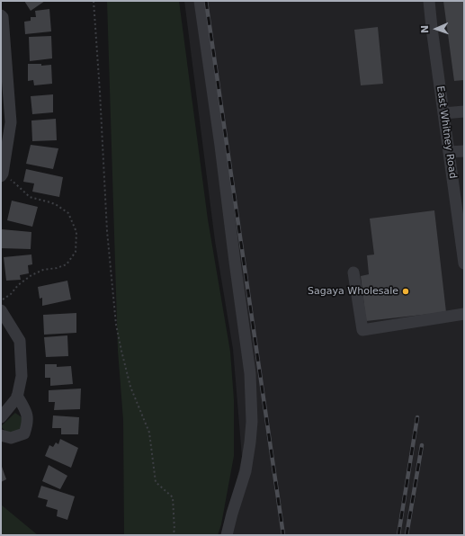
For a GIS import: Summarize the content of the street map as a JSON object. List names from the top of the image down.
{
  "streets": {
    "street": ["East Whitney Road"]
  },
  "places": ["Sagaya Wholesale"],
  "north": "left"
}
